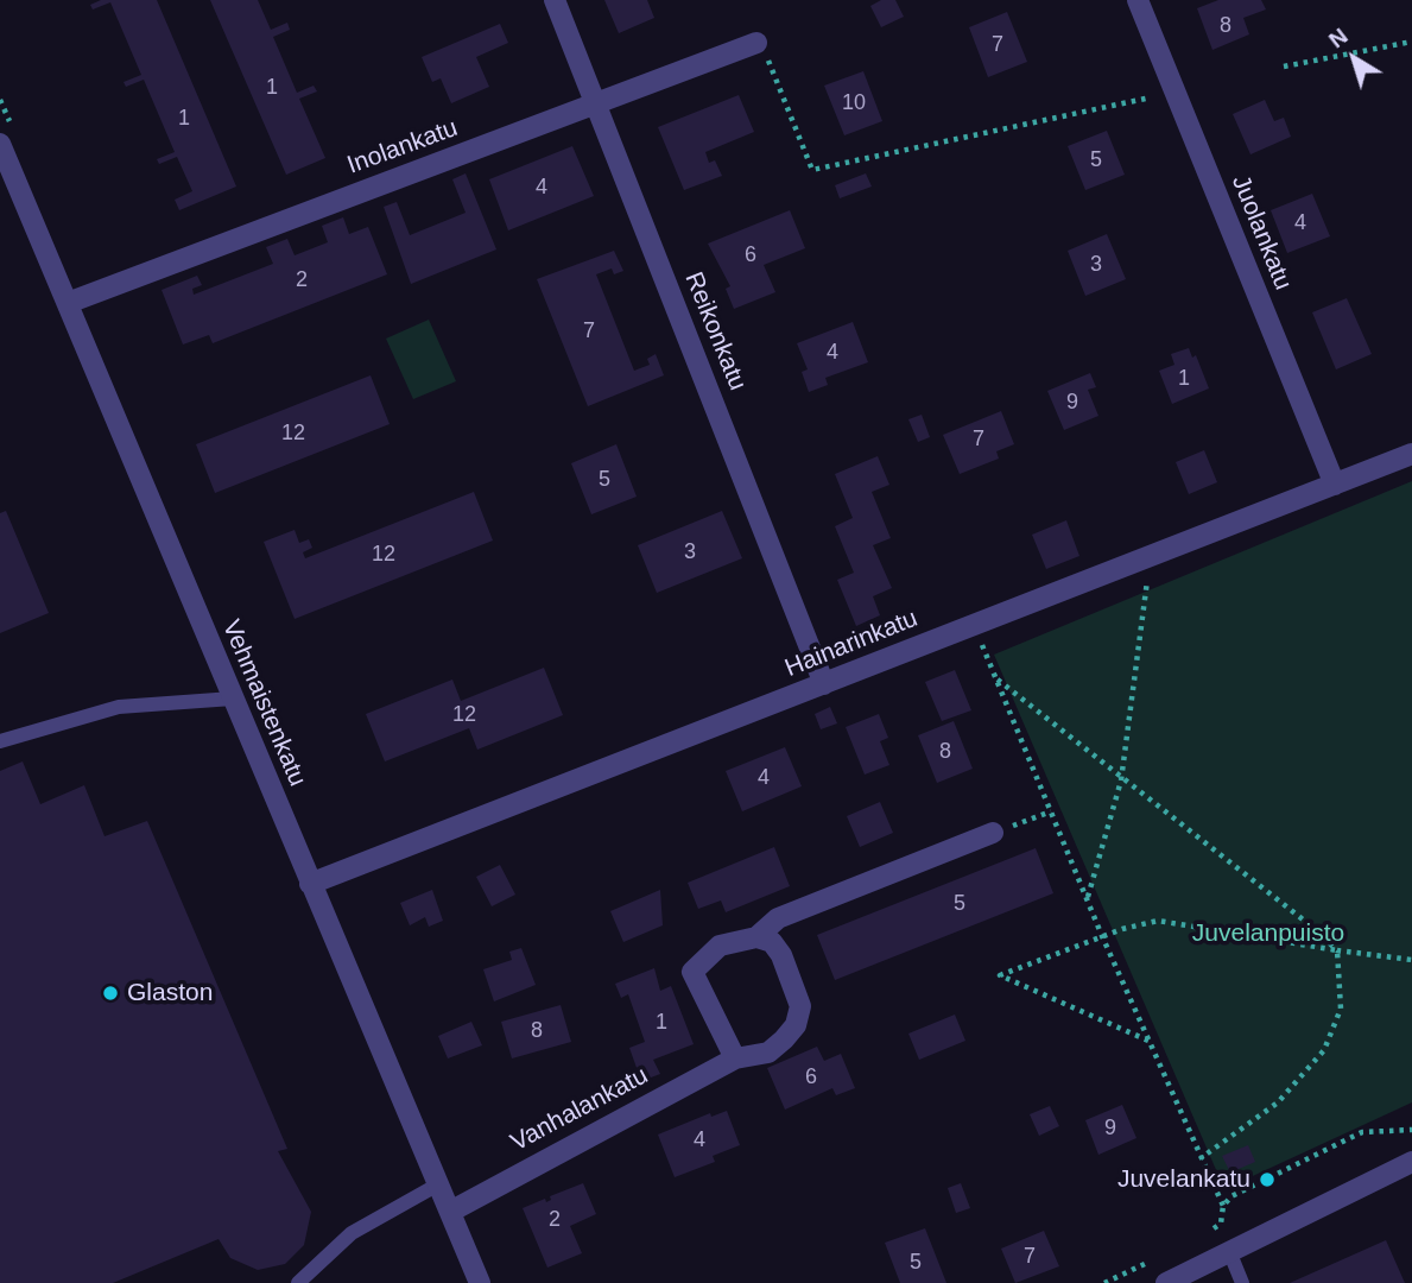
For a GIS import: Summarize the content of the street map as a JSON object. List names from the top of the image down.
{
  "streets": {
    "street": [
      "Inolankatu",
      "Juolankatu",
      "Reikonkatu",
      "Hainarinkatu",
      "Vehmaistenkatu",
      "Vanhalankatu"
    ]
  },
  "crossings": [
    ["Inolankatu", "Reikonkatu"],
    ["Inolankatu", "Vehmaistenkatu"],
    ["Juolankatu", "Hainarinkatu"],
    ["Reikonkatu", "Hainarinkatu"],
    ["Hainarinkatu", "Vehmaistenkatu"],
    ["Vehmaistenkatu", "Vanhalankatu"]
  ],
  "parks": ["Juvelanpuisto"],
  "places": ["Glaston", "Juvelankatu"],
  "house_numbers": [
    "8",
    "7",
    "1",
    "10",
    "1",
    "5",
    "4",
    "4",
    "6",
    "3",
    "2",
    "7",
    "4",
    "1",
    "9",
    "12",
    "7",
    "5",
    "3",
    "12",
    "12",
    "8",
    "4",
    "5",
    "1",
    "8",
    "6",
    "9",
    "4",
    "2",
    "7",
    "5"
  ],
  "north": "top left"
}
